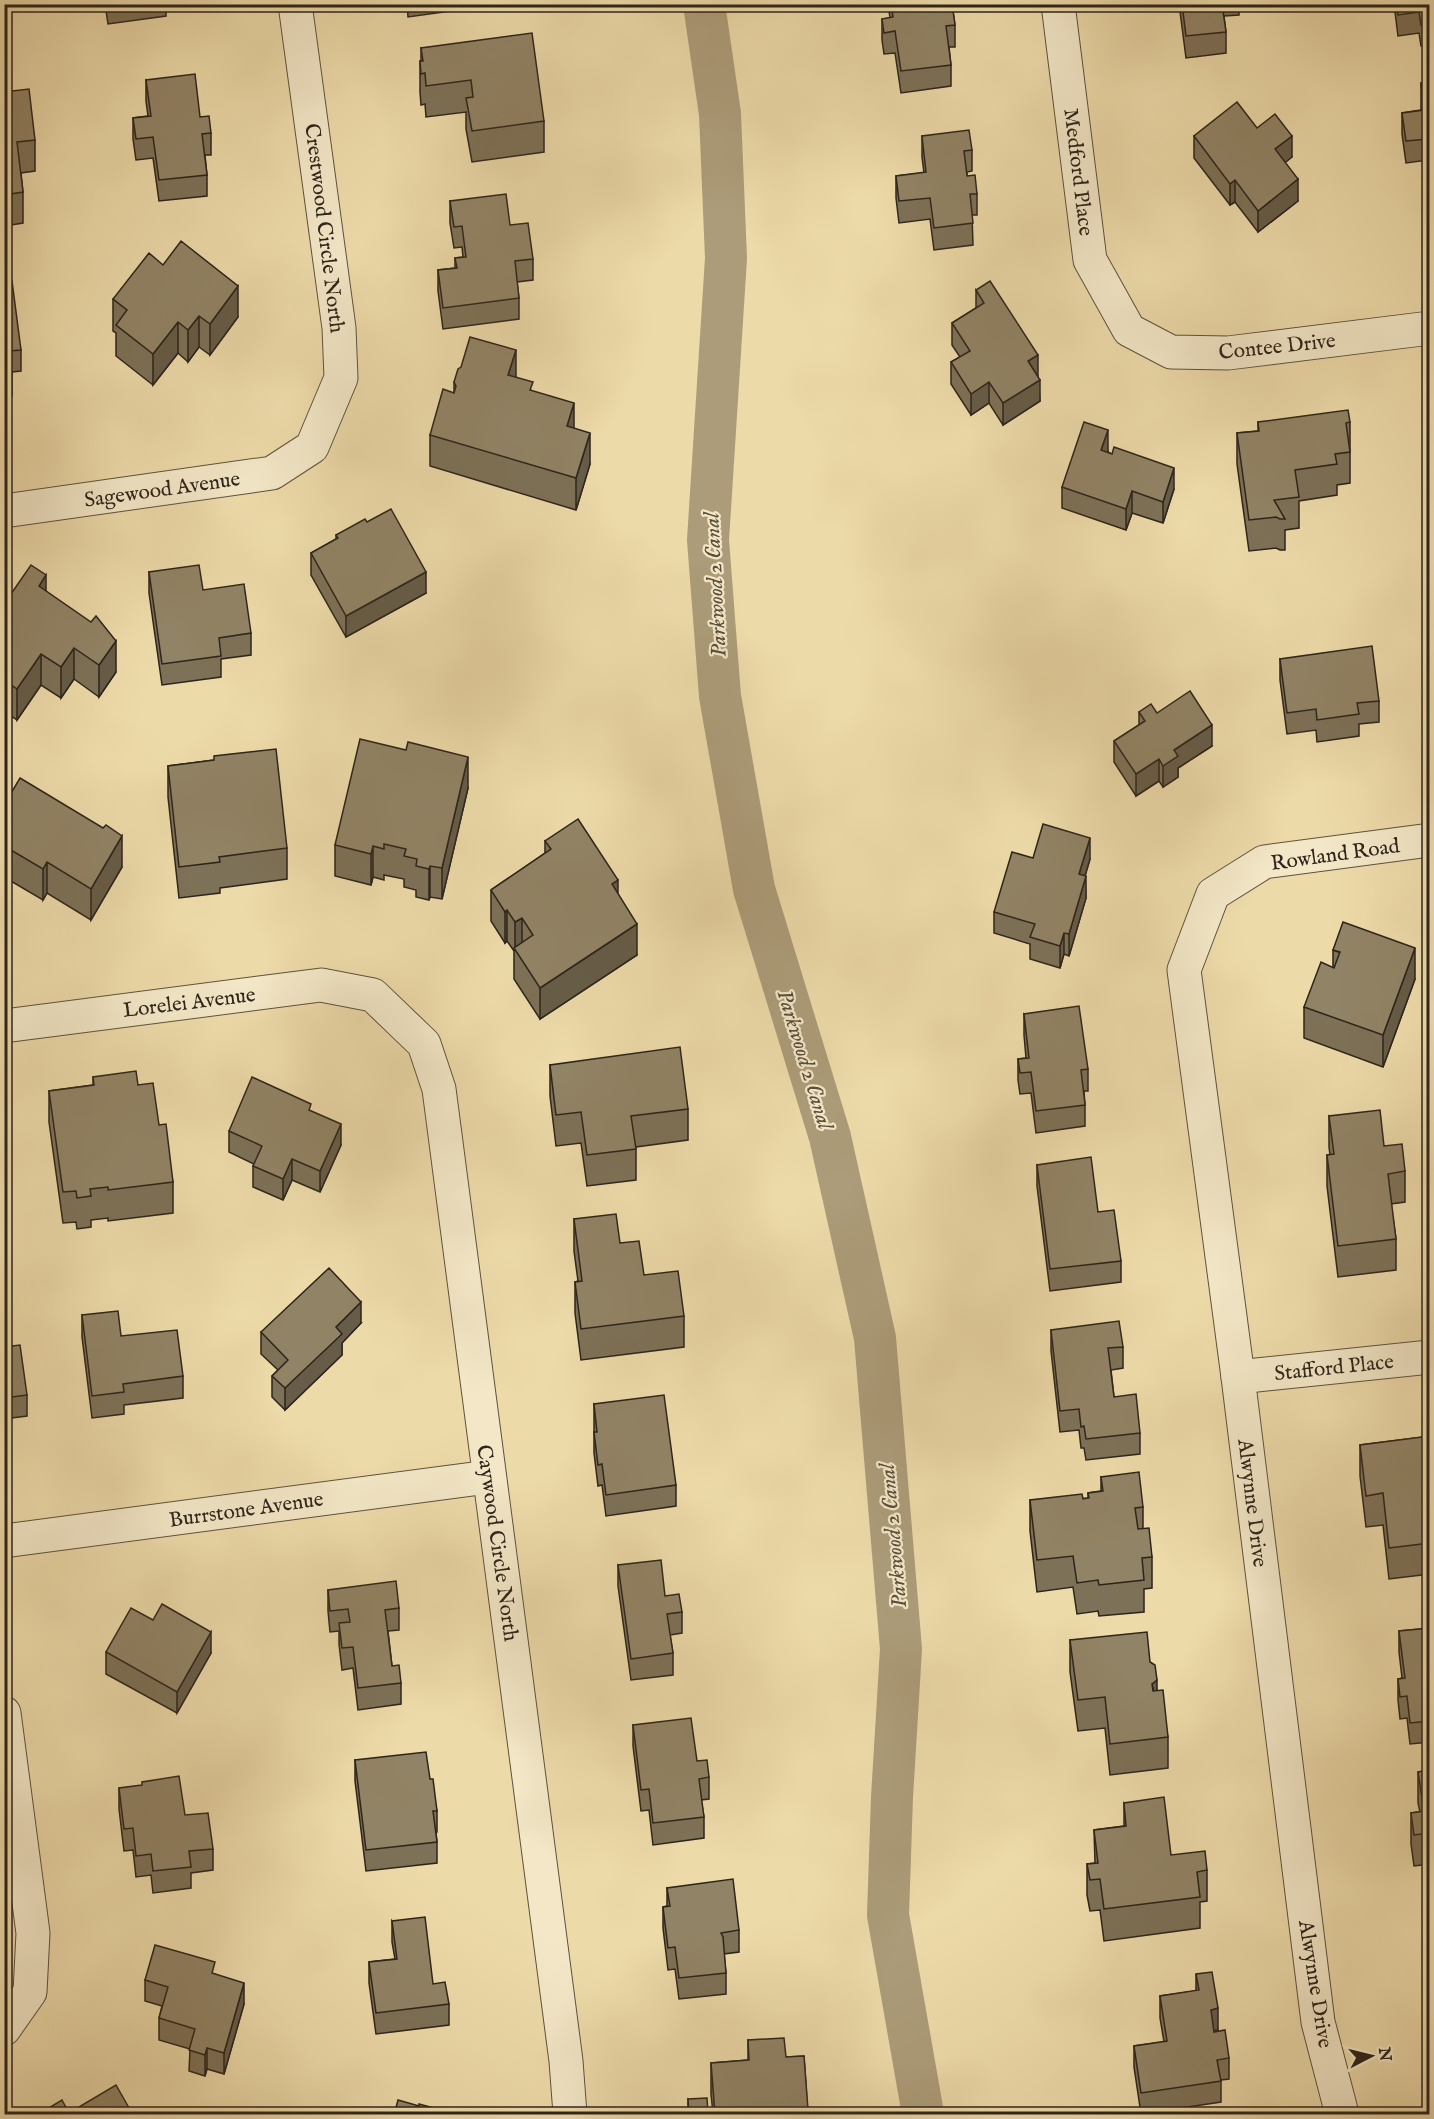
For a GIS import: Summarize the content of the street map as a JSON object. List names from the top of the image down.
{
  "streets": {
    "street": [
      "Medford Place",
      "Crestwood Circle North",
      "Contee Drive",
      "Sagewood Avenue",
      "Rowland Road",
      "Lorelei Avenue",
      "Stafford Place",
      "Alwynne Drive",
      "Burrstone Avenue",
      "Caywood Circle North"
    ]
  },
  "crossings": [
    ["Medford Place", "Contee Drive"],
    ["Crestwood Circle North", "Sagewood Avenue"],
    ["Rowland Road", "Alwynne Drive"],
    ["Lorelei Avenue", "Caywood Circle North"],
    ["Stafford Place", "Alwynne Drive"],
    ["Burrstone Avenue", "Caywood Circle North"]
  ],
  "water": ["Parkwood 2 Canal"],
  "north": "right"
}
